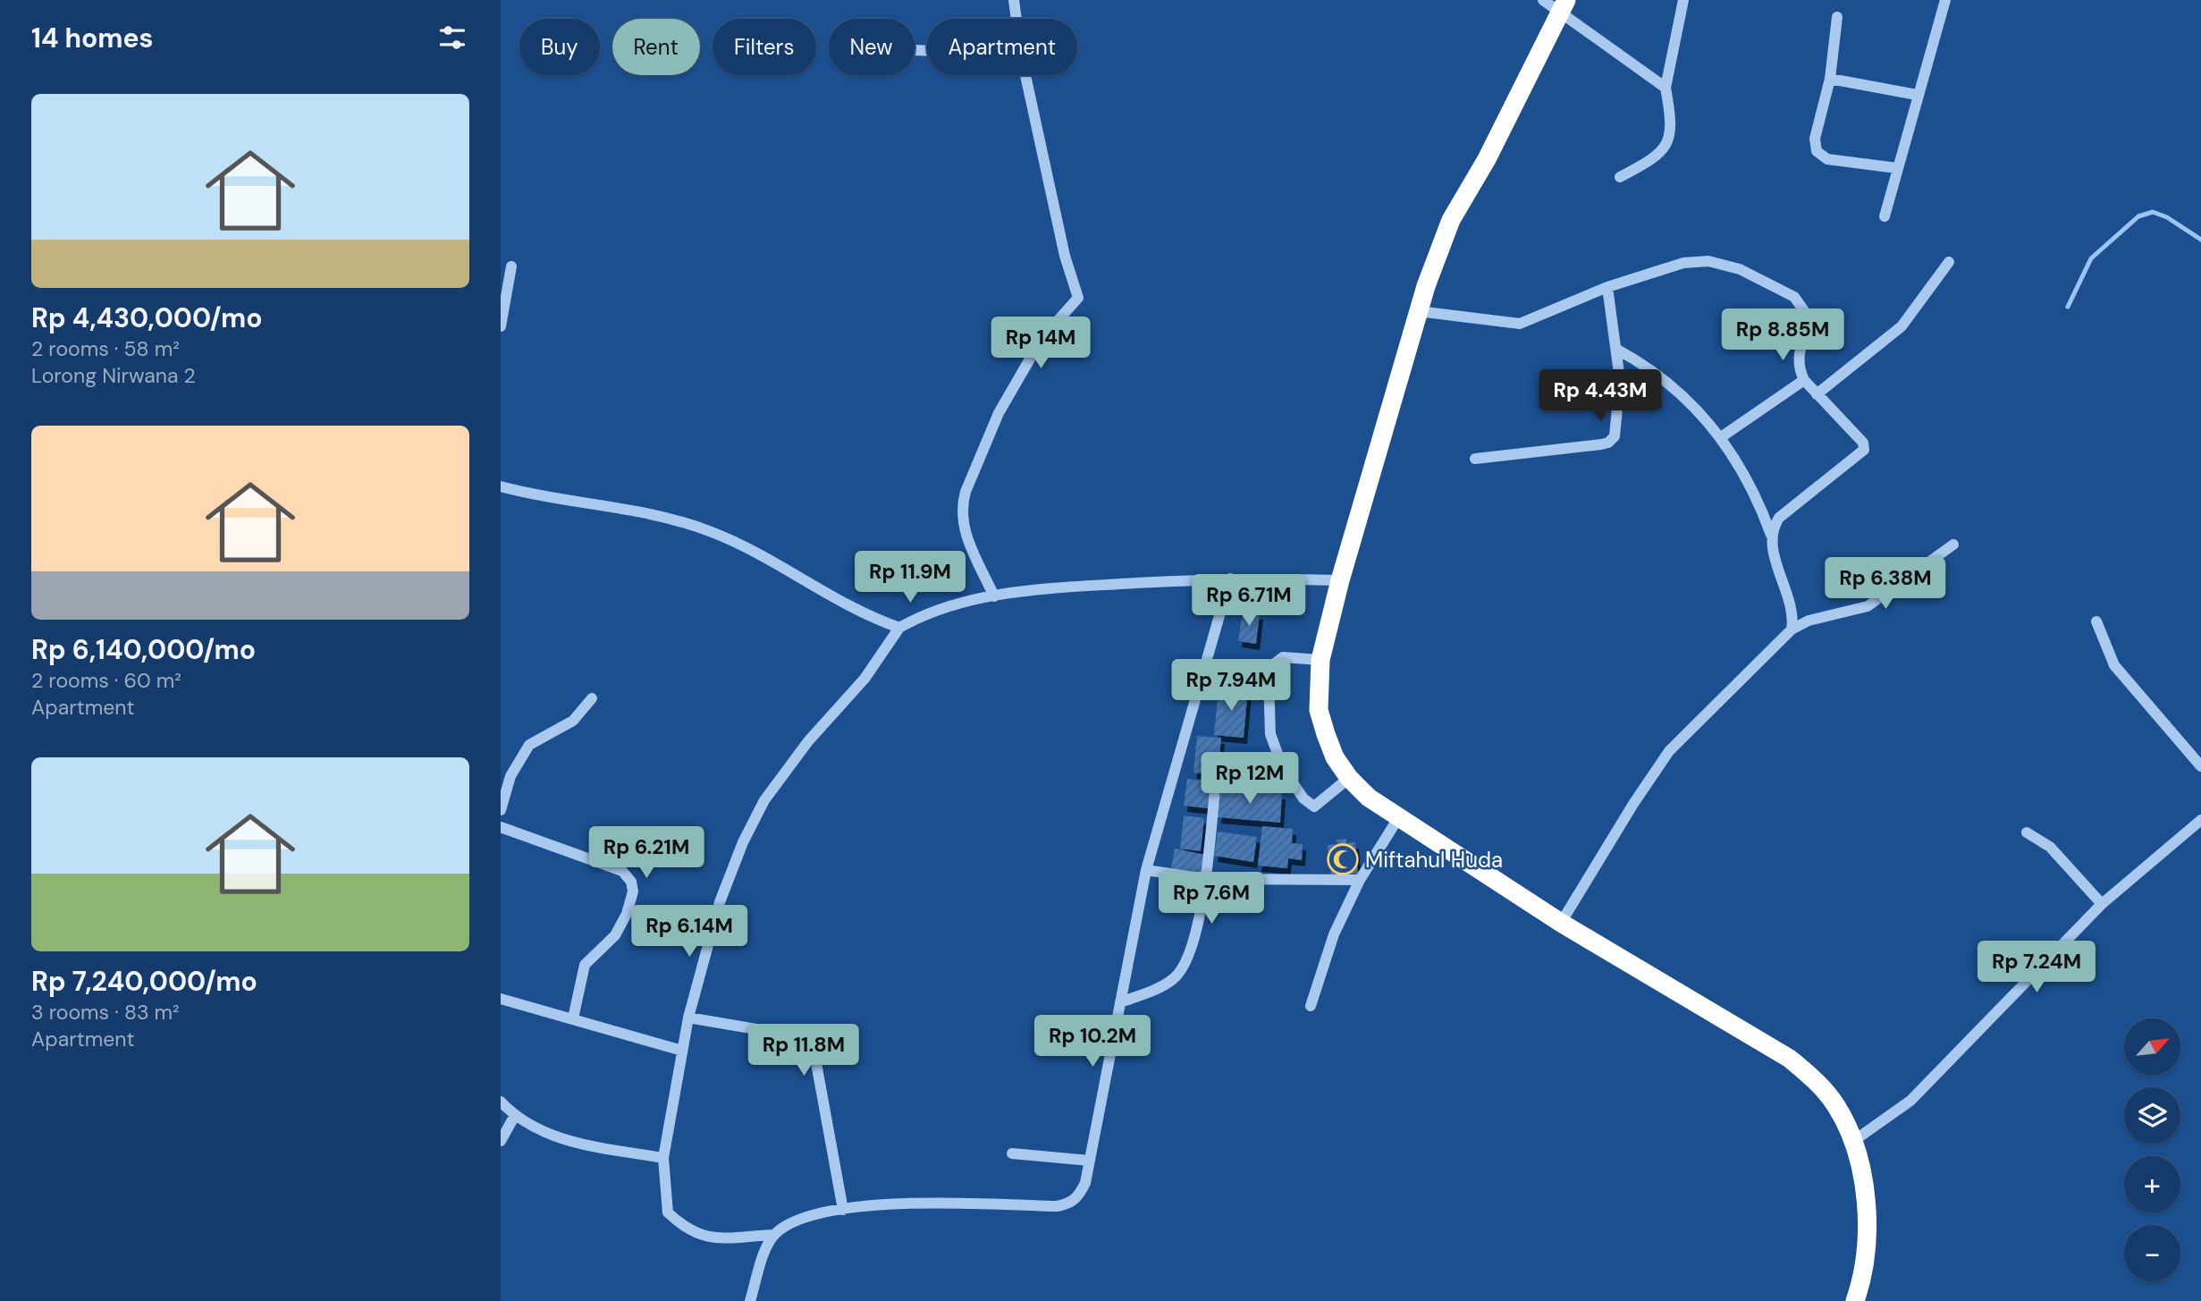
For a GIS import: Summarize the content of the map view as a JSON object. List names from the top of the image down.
{
  "places": {
    "mosque": ["Miftahul Huda"]
  },
  "north": "top right",
  "page": {
    "heading": "14 homes",
    "chip": [
      "Buy",
      "Rent",
      "Filters",
      "New",
      "Apartment"
    ],
    "list": [
      {
        "name": "Rp 4,430,000/mo",
        "note": "2 rooms · 58 m² · Lorong Nirwana 2"
      },
      {
        "name": "Rp 6,140,000/mo",
        "note": "2 rooms · 60 m² · Apartment"
      },
      {
        "name": "Rp 7,240,000/mo",
        "note": "3 rooms · 83 m² · Apartment"
      }
    ],
    "price": [
      "Rp 8.85M",
      "Rp 14M",
      "Rp 4.43M",
      "Rp 11.9M",
      "Rp 6.38M",
      "Rp 6.71M",
      "Rp 7.94M",
      "Rp 12M",
      "Rp 6.21M",
      "Rp 7.6M",
      "Rp 6.14M",
      "Rp 7.24M",
      "Rp 10.2M",
      "Rp 11.8M"
    ],
    "map_buttons": ["+", "−"]
  }
}
